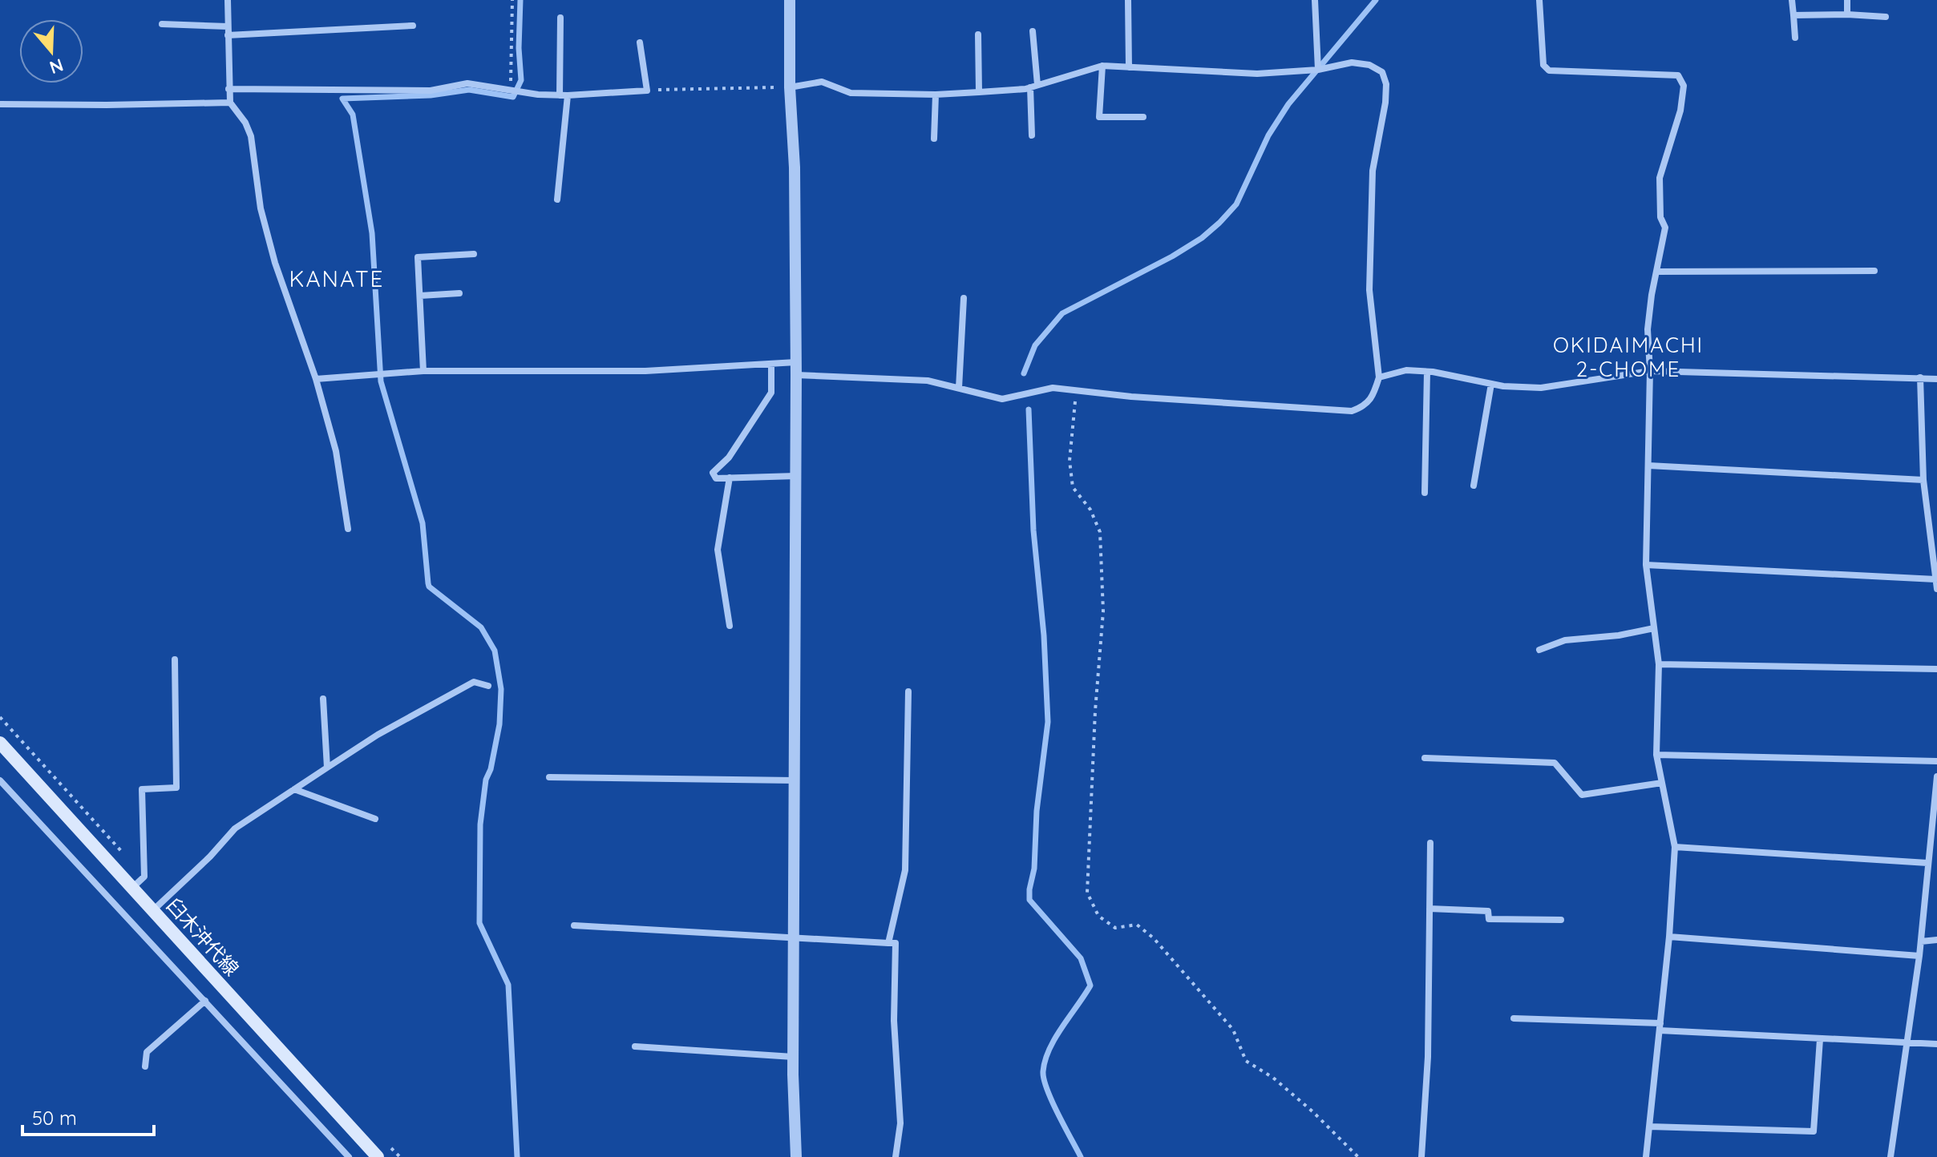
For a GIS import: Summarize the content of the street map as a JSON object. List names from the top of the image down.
{
  "streets": {
    "main road": ["臼木沖代線"]
  },
  "districts": ["KANATE", "OKIDAIMACHI 2-CHOME"],
  "scale_bar": "50 m",
  "north": "bottom"
}
